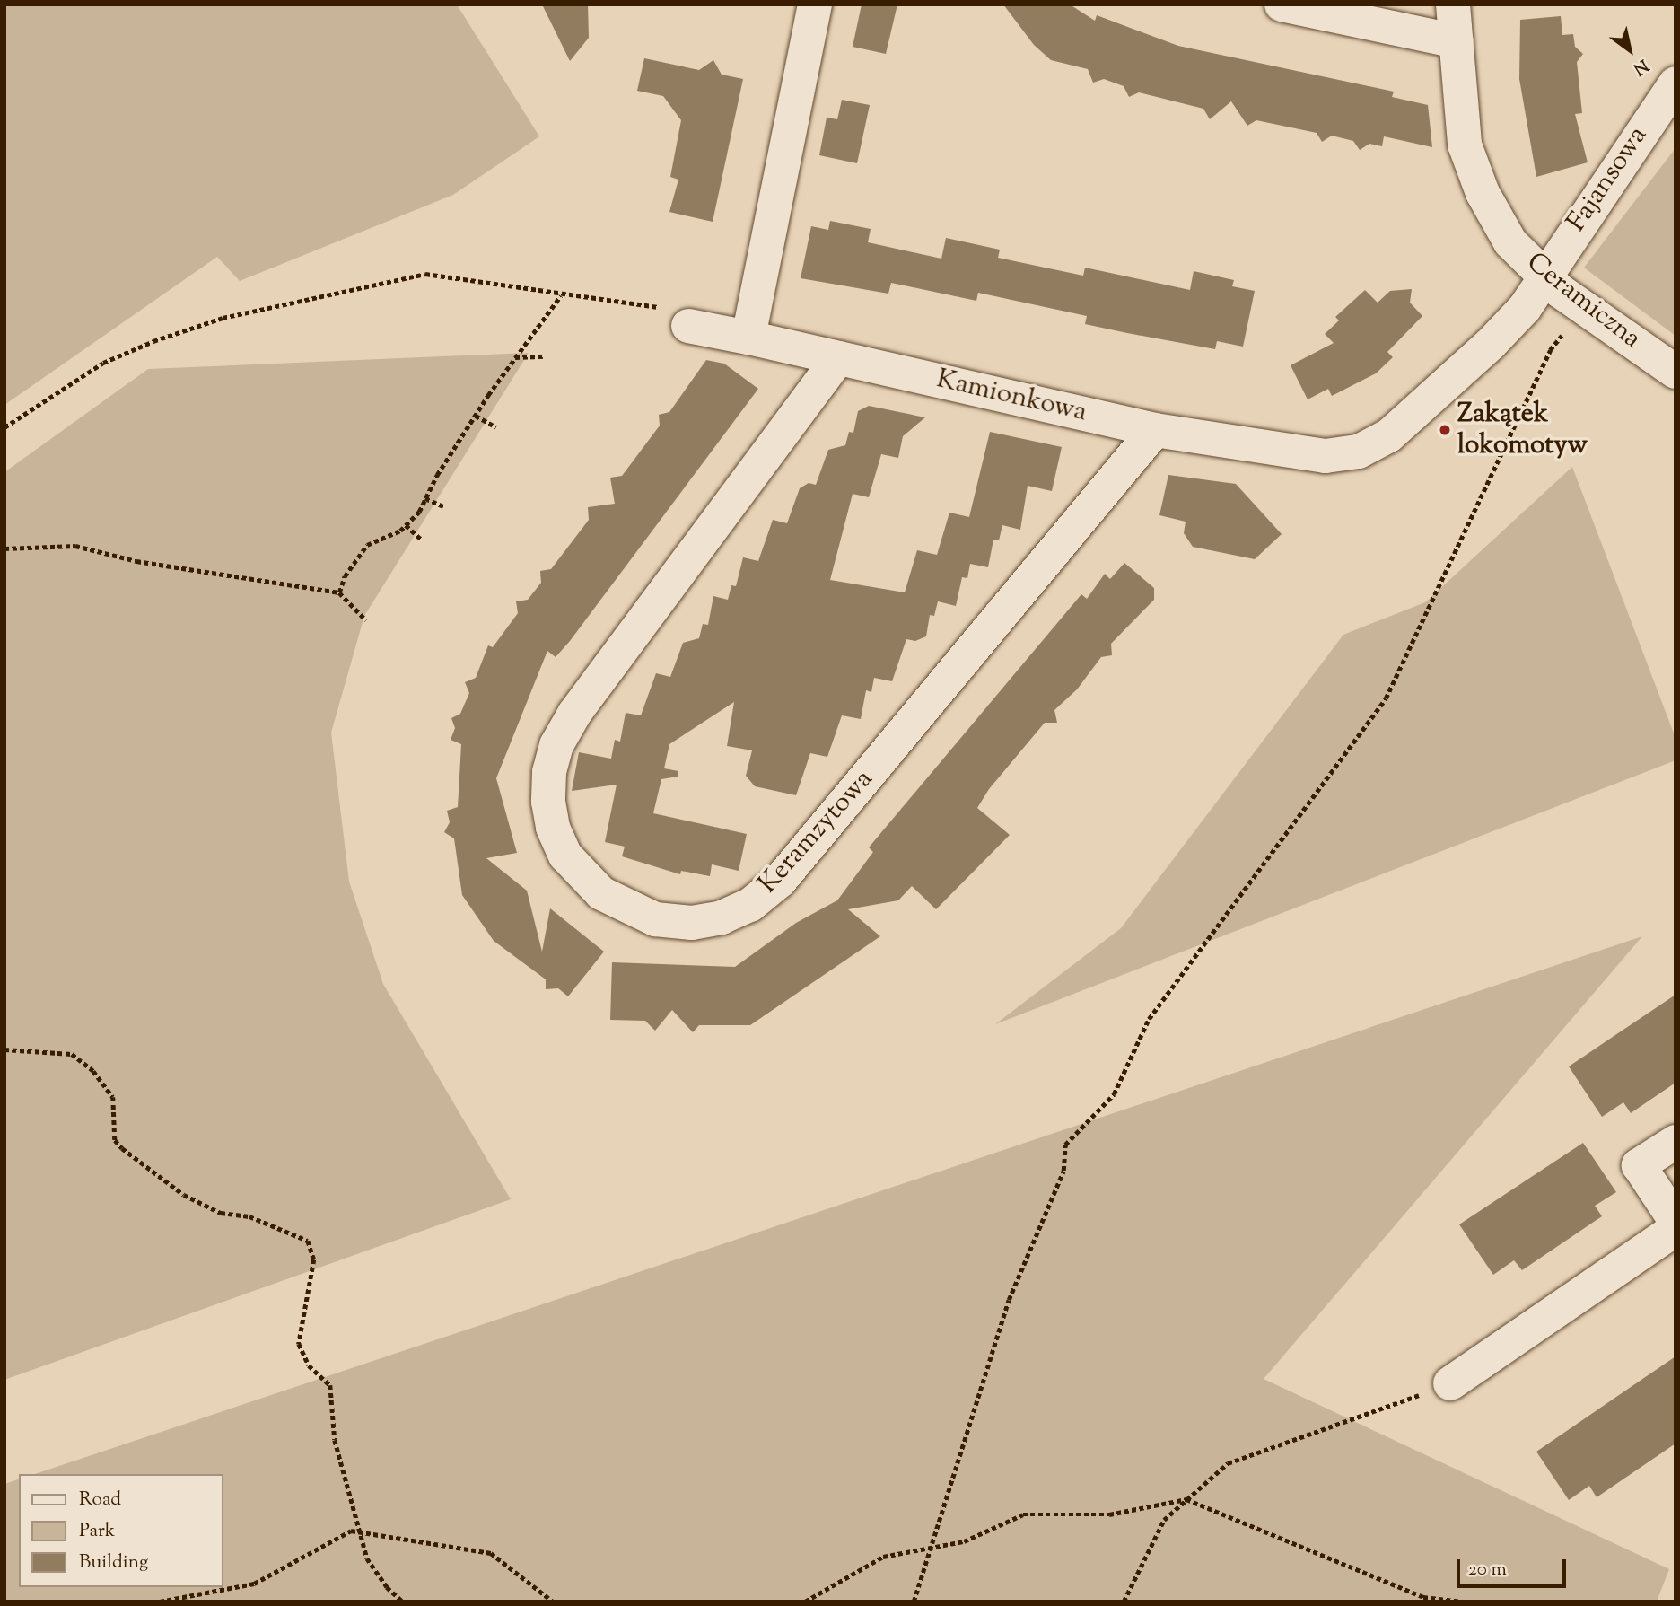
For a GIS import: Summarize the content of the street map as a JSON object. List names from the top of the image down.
{
  "streets": {
    "street": [
      "Fajansowa",
      "Ceramiczna",
      "Kamionkowa",
      "Keramzytowa"
    ]
  },
  "crossings": [
    ["Fajansowa", "Ceramiczna"],
    ["Fajansowa", "Kamionkowa"],
    ["Ceramiczna", "Kamionkowa"],
    ["Kamionkowa", "Keramzytowa"]
  ],
  "places": ["Zakątek lokomotyw"],
  "legend": ["Road", "Park", "Building"],
  "scale_bar": "20 m",
  "north": "bottom right"
}
